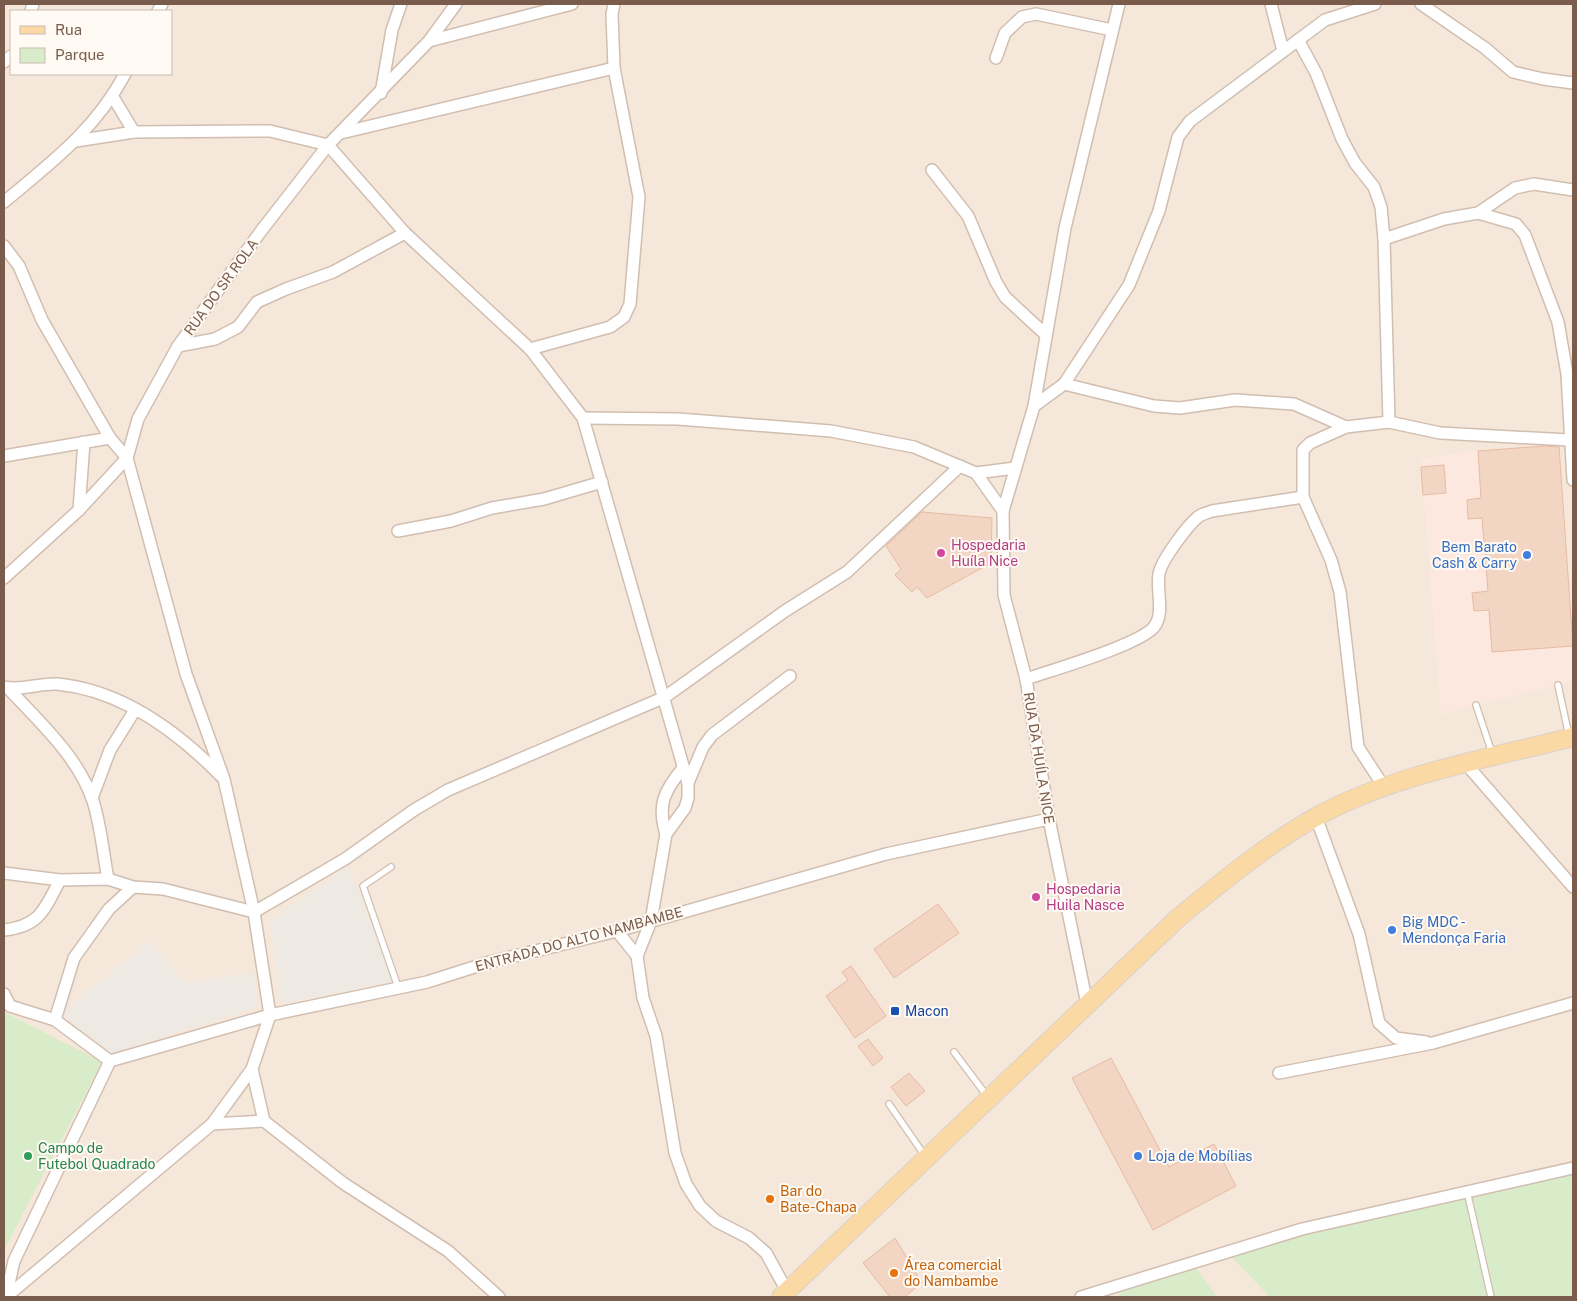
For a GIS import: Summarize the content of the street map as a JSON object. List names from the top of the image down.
{
  "streets": {
    "street": ["RUA DO SR ROLA", "RUA DA HUÍLA NICE", "ENTRADA DO ALTO NAMBAMBE"]
  },
  "crossings": [
    ["RUA DA HUÍLA NICE", "ENTRADA DO ALTO NAMBAMBE"]
  ],
  "places": {
    "other": [
      "Hospedaria Huíla Nice",
      "Bem Barato Cash & Carry",
      "Hospedaria Huila Nasce",
      "Big MDC - Mendonça Faria",
      "Campo de Futebol Quadrado",
      "Loja de Mobílias",
      "Bar do Bate-Chapa",
      "Área comercial do Nambambe"
    ],
    "transit": ["Macon"]
  },
  "legend": ["Rua", "Parque"]
}
